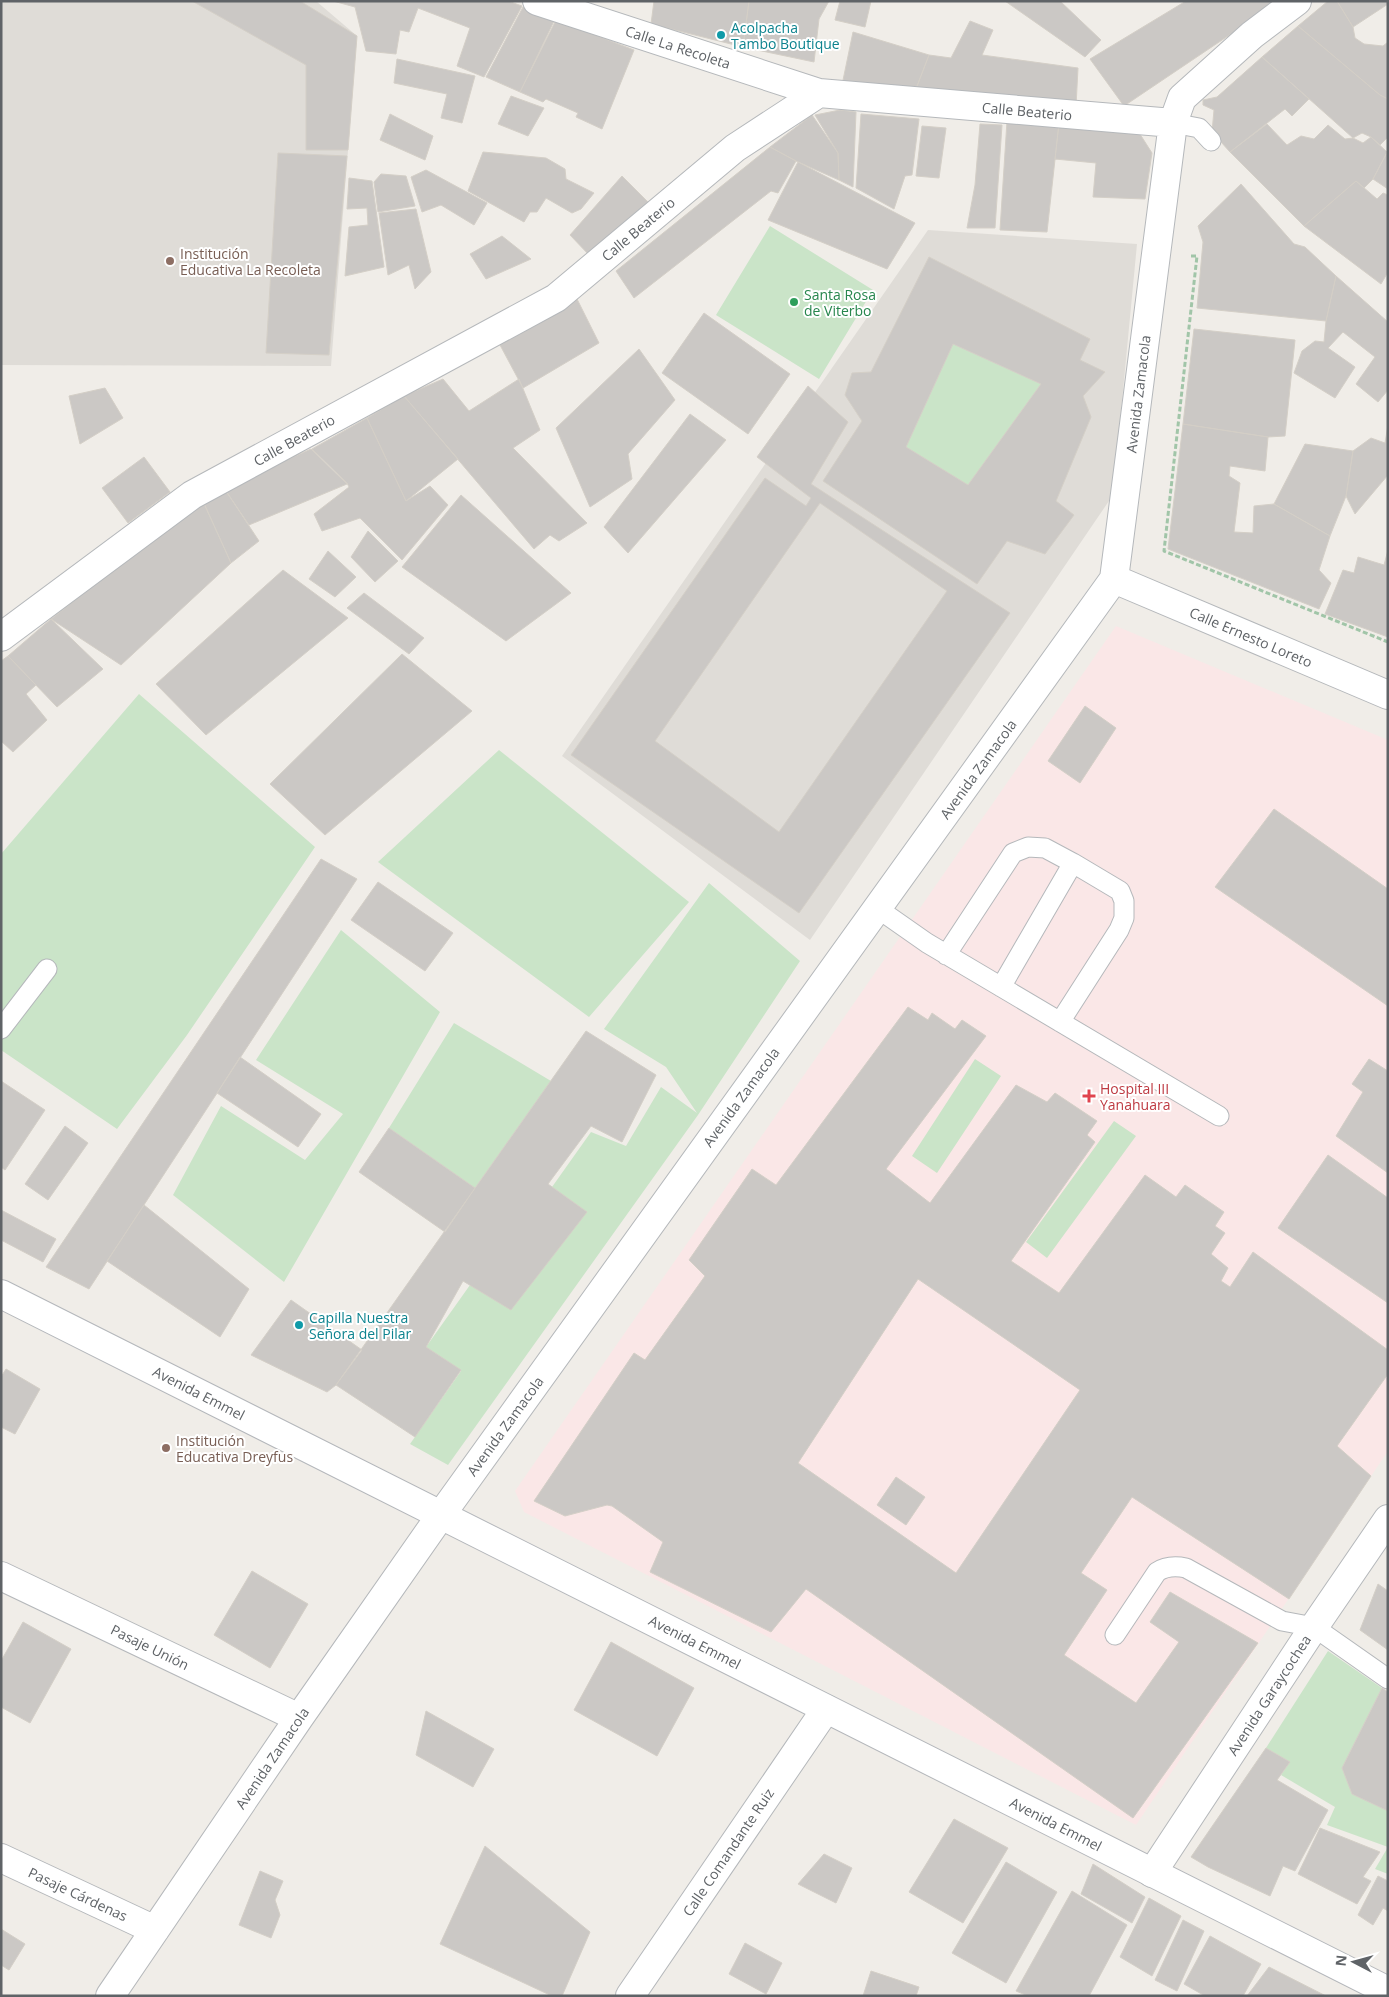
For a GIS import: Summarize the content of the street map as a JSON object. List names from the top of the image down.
{
  "streets": {
    "street": [
      "Calle La Recoleta",
      "Calle Beaterio",
      "Avenida Zamacola",
      "Calle Ernesto Loreto",
      "Avenida Emmel",
      "Pasaje Unión",
      "Avenida Garaycochea",
      "Calle Comandante Ruiz",
      "Pasaje Cárdenas"
    ]
  },
  "crossings": [
    ["Calle La Recoleta", "Calle Beaterio"],
    ["Calle Beaterio", "Avenida Zamacola"],
    ["Avenida Zamacola", "Calle Ernesto Loreto"],
    ["Avenida Zamacola", "Avenida Emmel"],
    ["Avenida Zamacola", "Pasaje Unión"],
    ["Avenida Zamacola", "Pasaje Cárdenas"],
    ["Avenida Emmel", "Avenida Garaycochea"],
    ["Avenida Emmel", "Calle Comandante Ruiz"]
  ],
  "places": {
    "other": [
      "Acolpacha Tambo Boutique",
      "Institución Educativa La Recoleta",
      "Santa Rosa de Viterbo",
      "Capilla Nuestra Señora del Pilar",
      "Institución Educativa Dreyfus"
    ],
    "health": ["Hospital III Yanahuara"]
  },
  "north": "left"
}
